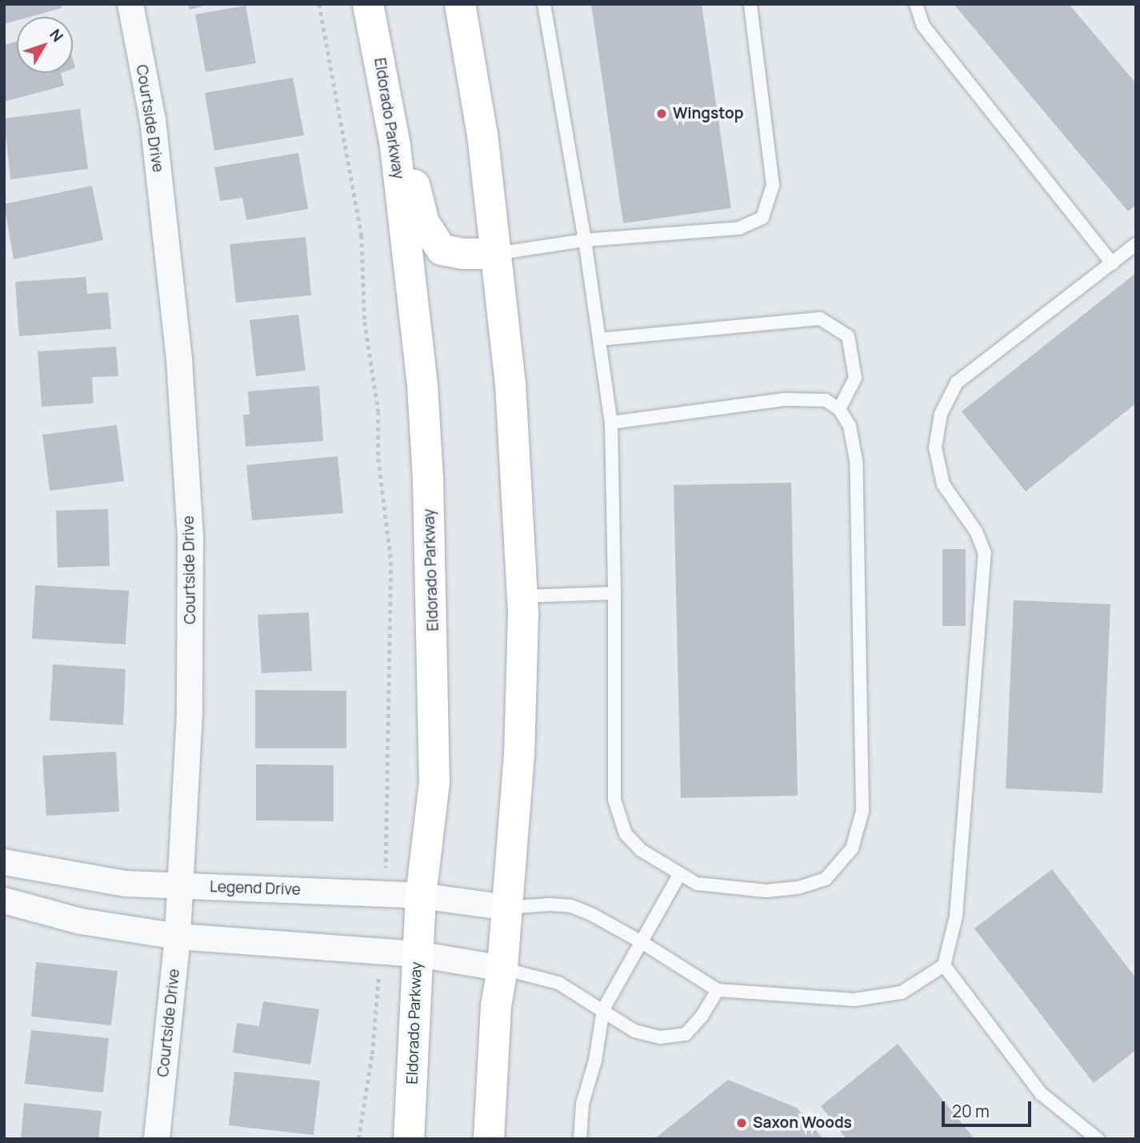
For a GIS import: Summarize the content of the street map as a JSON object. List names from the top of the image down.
{
  "streets": {
    "main road": ["Eldorado Parkway"],
    "street": ["Courtside Drive", "Legend Drive"]
  },
  "crossings": [
    ["Courtside Drive", "Legend Drive"],
    ["Eldorado Parkway", "Legend Drive"]
  ],
  "places": ["Wingstop", "Saxon Woods"],
  "scale_bar": "20 m",
  "north": "top right"
}
